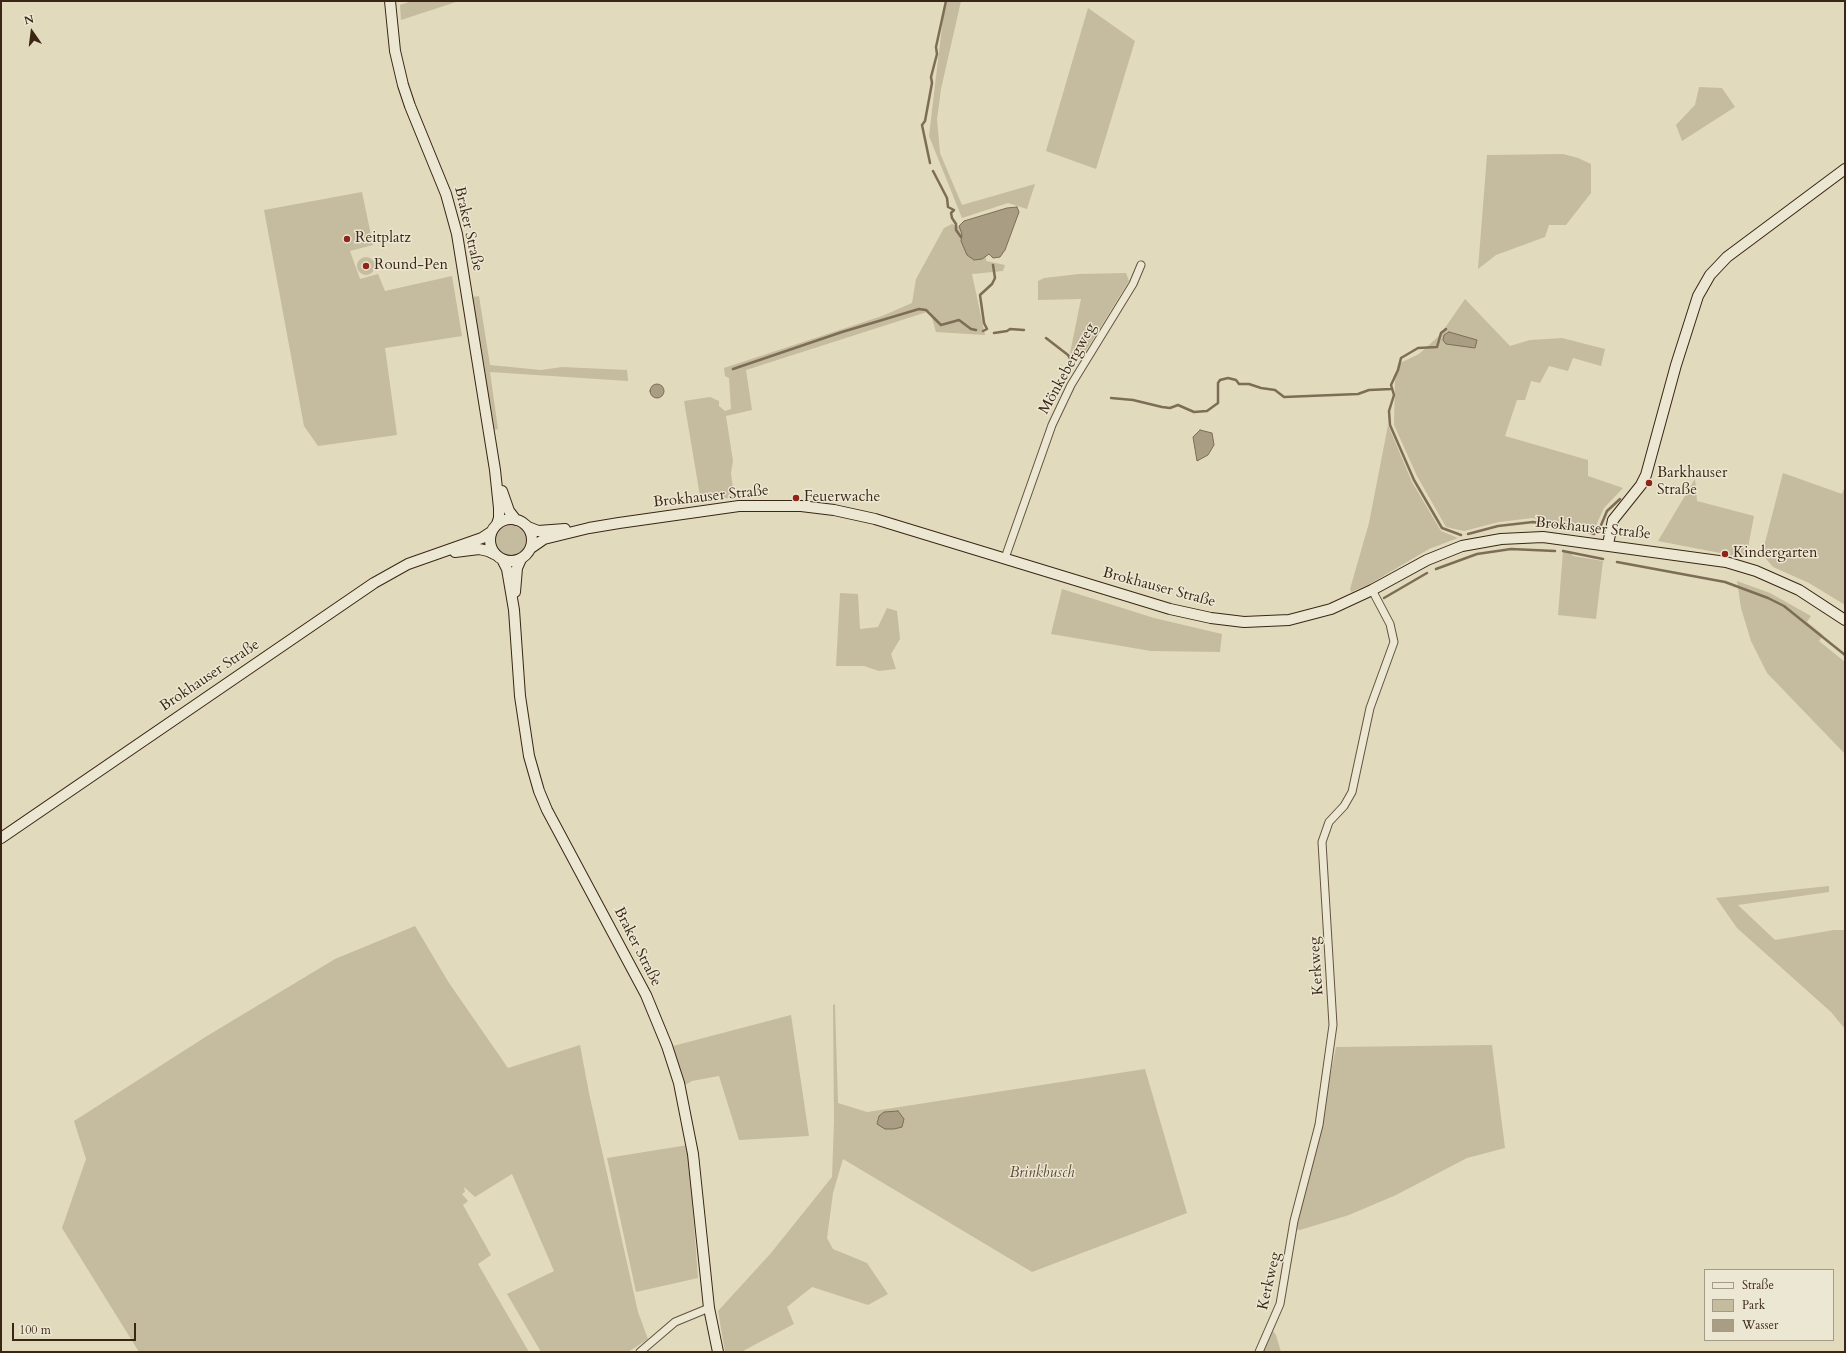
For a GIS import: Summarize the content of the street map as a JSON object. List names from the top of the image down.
{
  "streets": {
    "street": [
      "Braker Straße",
      "Mönkebergweg",
      "Brokhauser Straße",
      "Kerkweg"
    ]
  },
  "crossings": [
    ["Braker Straße", "Brokhauser Straße"],
    ["Mönkebergweg", "Brokhauser Straße"],
    ["Brokhauser Straße", "Kerkweg"]
  ],
  "parks": ["Brinkbusch"],
  "places": [
    "Reitplatz",
    "Round-Pen",
    "Barkhauser Straße",
    "Feuerwache",
    "Kindergarten"
  ],
  "legend": ["Straße", "Park", "Wasser"],
  "scale_bar": "100 m",
  "north": "top"
}
